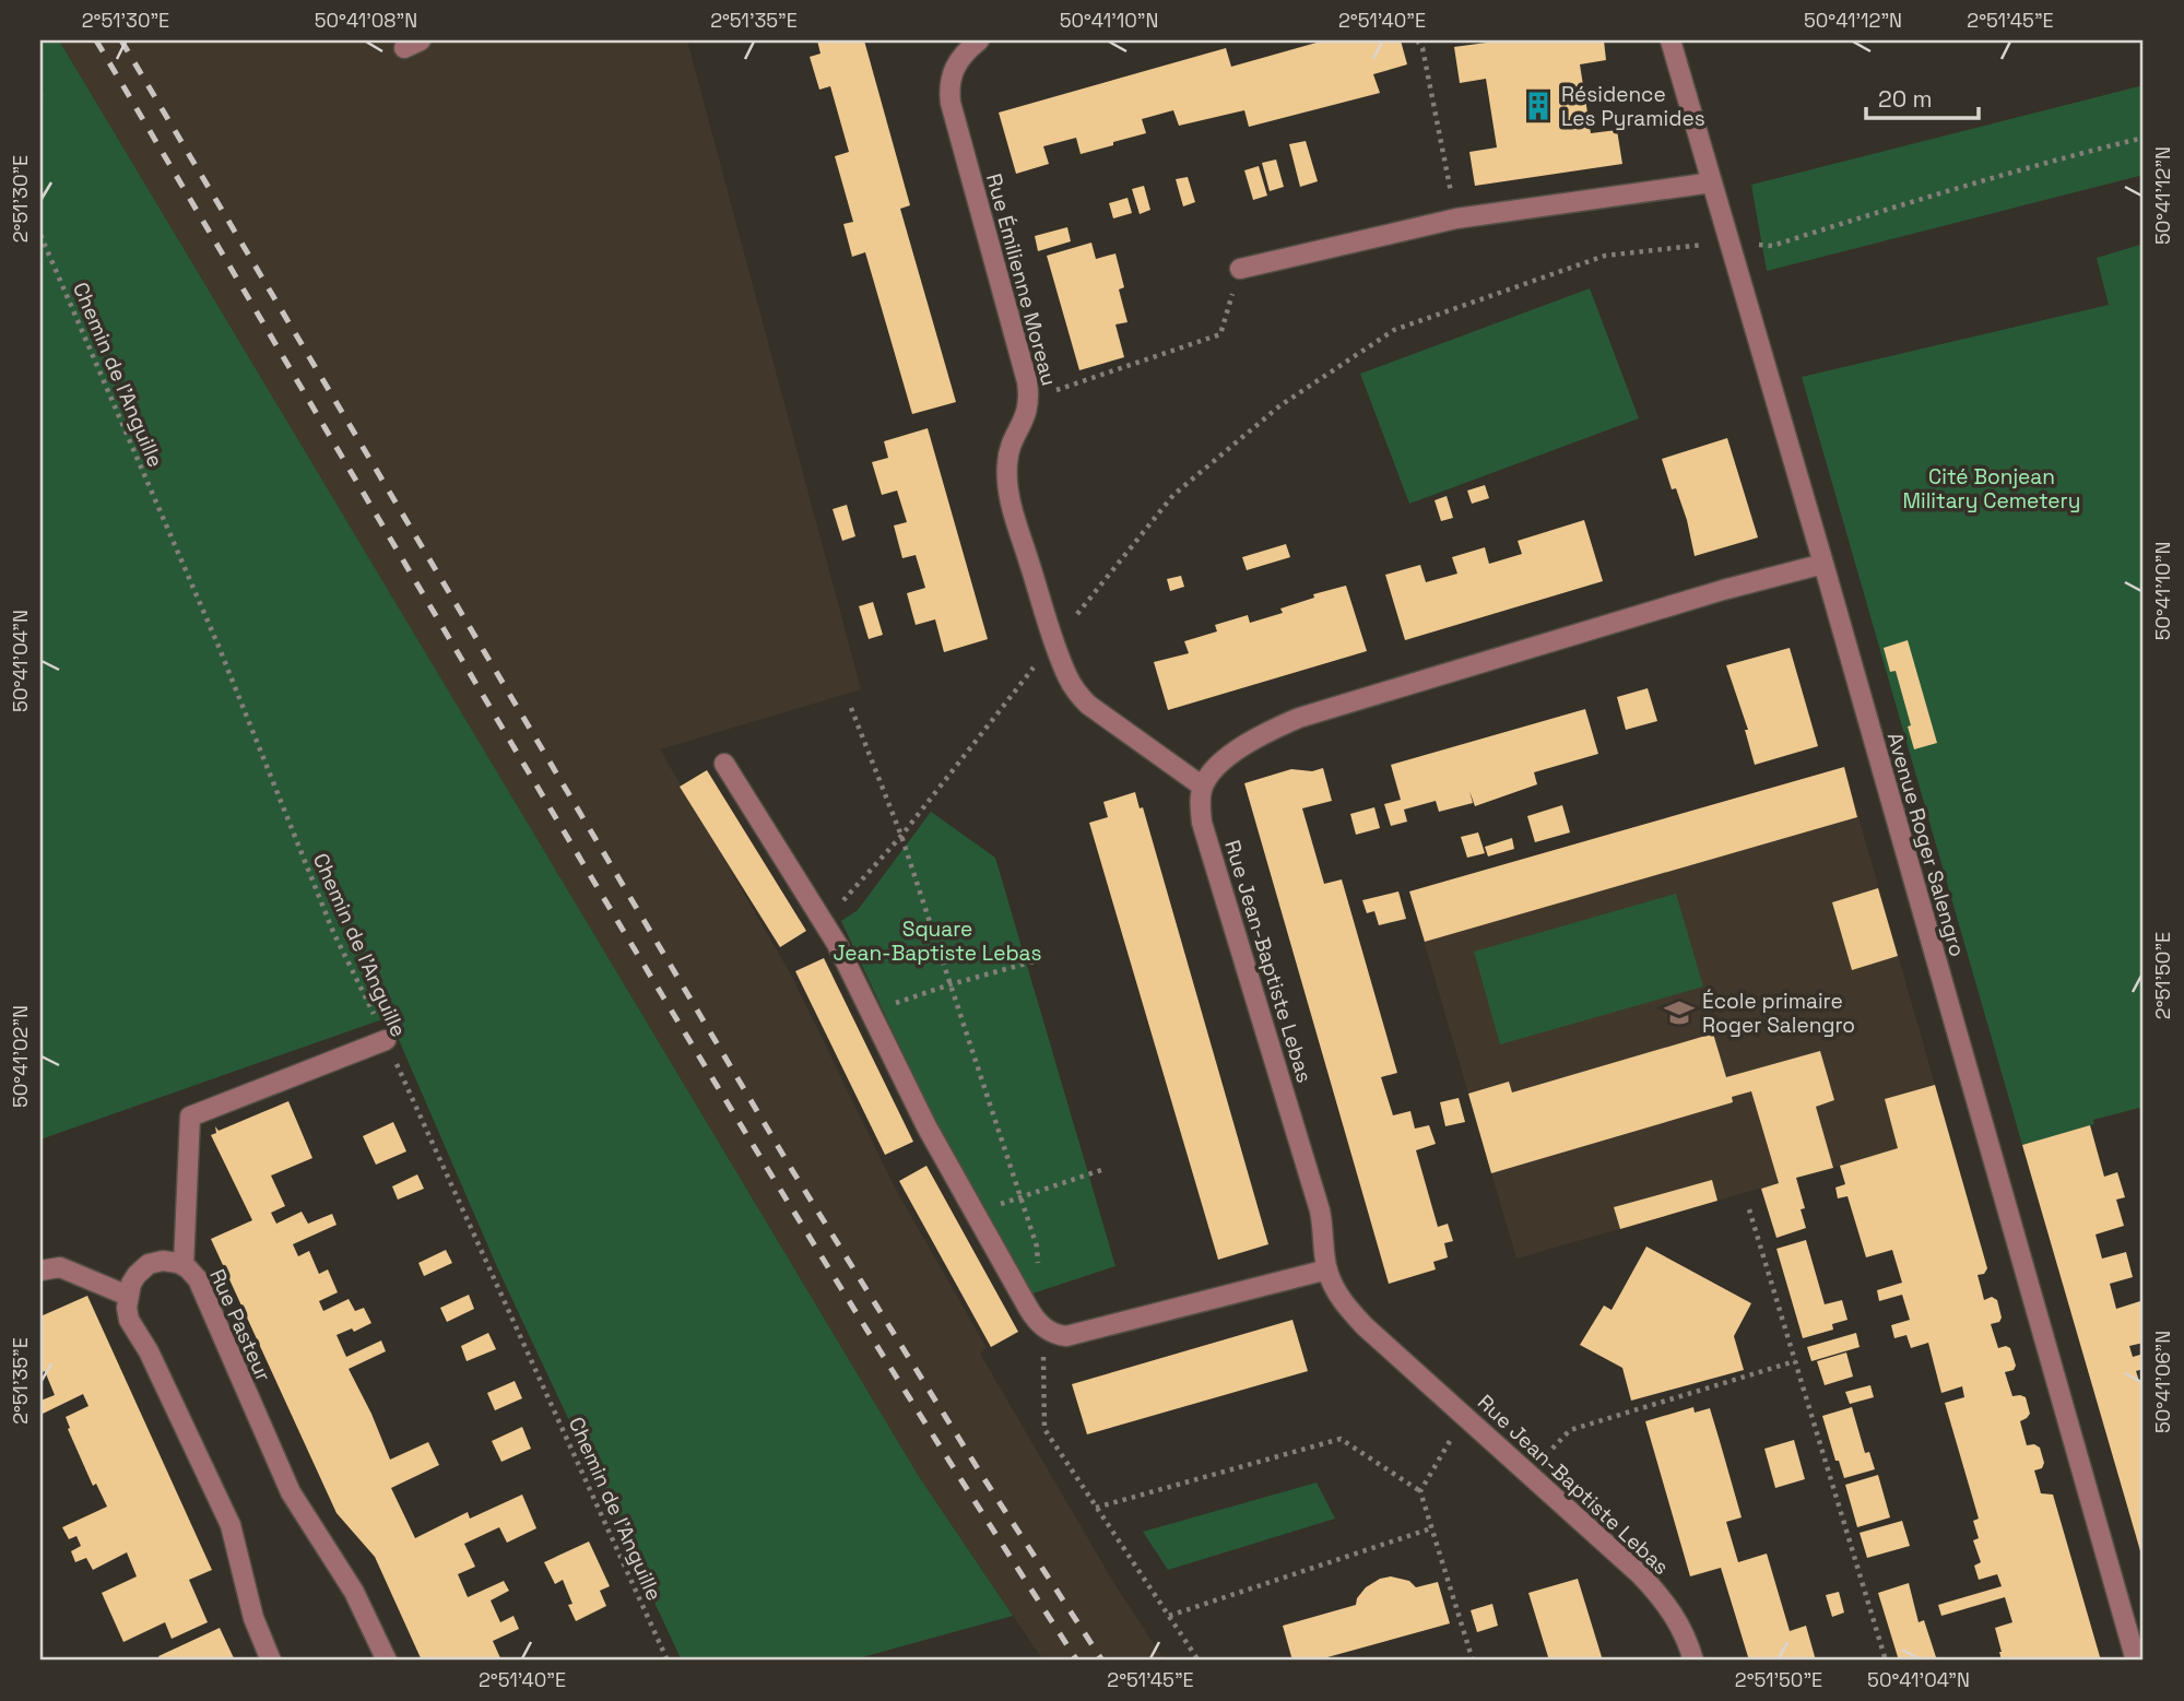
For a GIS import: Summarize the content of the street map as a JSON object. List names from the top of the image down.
{
  "streets": {
    "street": [
      "Rue Émilienne Moreau",
      "Avenue Roger Salengro",
      "Rue Jean-Baptiste Lebas",
      "Rue Pasteur"
    ],
    "path": ["Chemin de l'Anguille"]
  },
  "crossings": [
    ["Rue Émilienne Moreau", "Rue Jean-Baptiste Lebas"]
  ],
  "parks": ["Cité Bonjean Military Cemetery", "Square Jean-Baptiste Lebas"],
  "places": {
    "building": ["Résidence Les Pyramides"],
    "school or university": ["École primaire Roger Salengro"]
  },
  "scale_bar": "20 m",
  "coordinates": [
    "2°51'30\"E",
    "50°41'08\"N",
    "2°51'35\"E",
    "50°41'10\"N",
    "2°51'40\"E",
    "50°41'12\"N",
    "2°51'45\"E",
    "50°41'04\"N",
    "2°51'50\"E",
    "50°41'02\"N",
    "50°41'06\"N"
  ]
}
